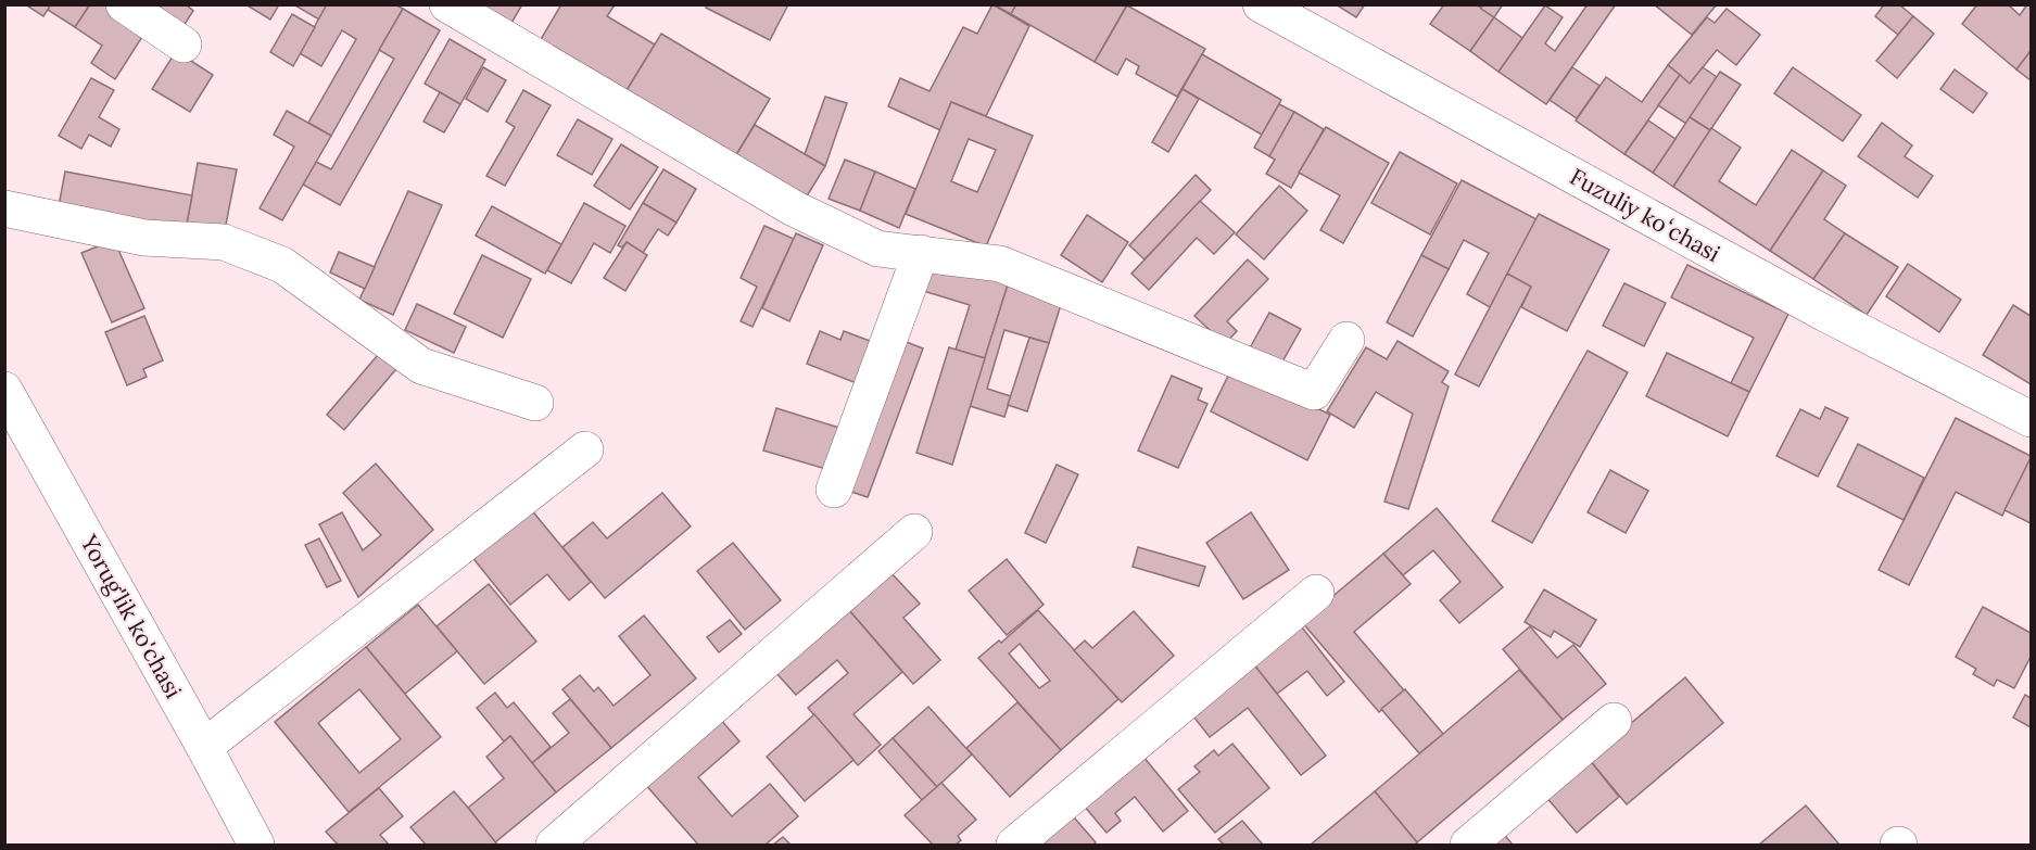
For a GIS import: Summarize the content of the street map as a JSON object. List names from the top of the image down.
{
  "streets": {
    "street": ["Fuzuliy koʻchasi", "Yorug'lik ko'chasi"]
  }
}
